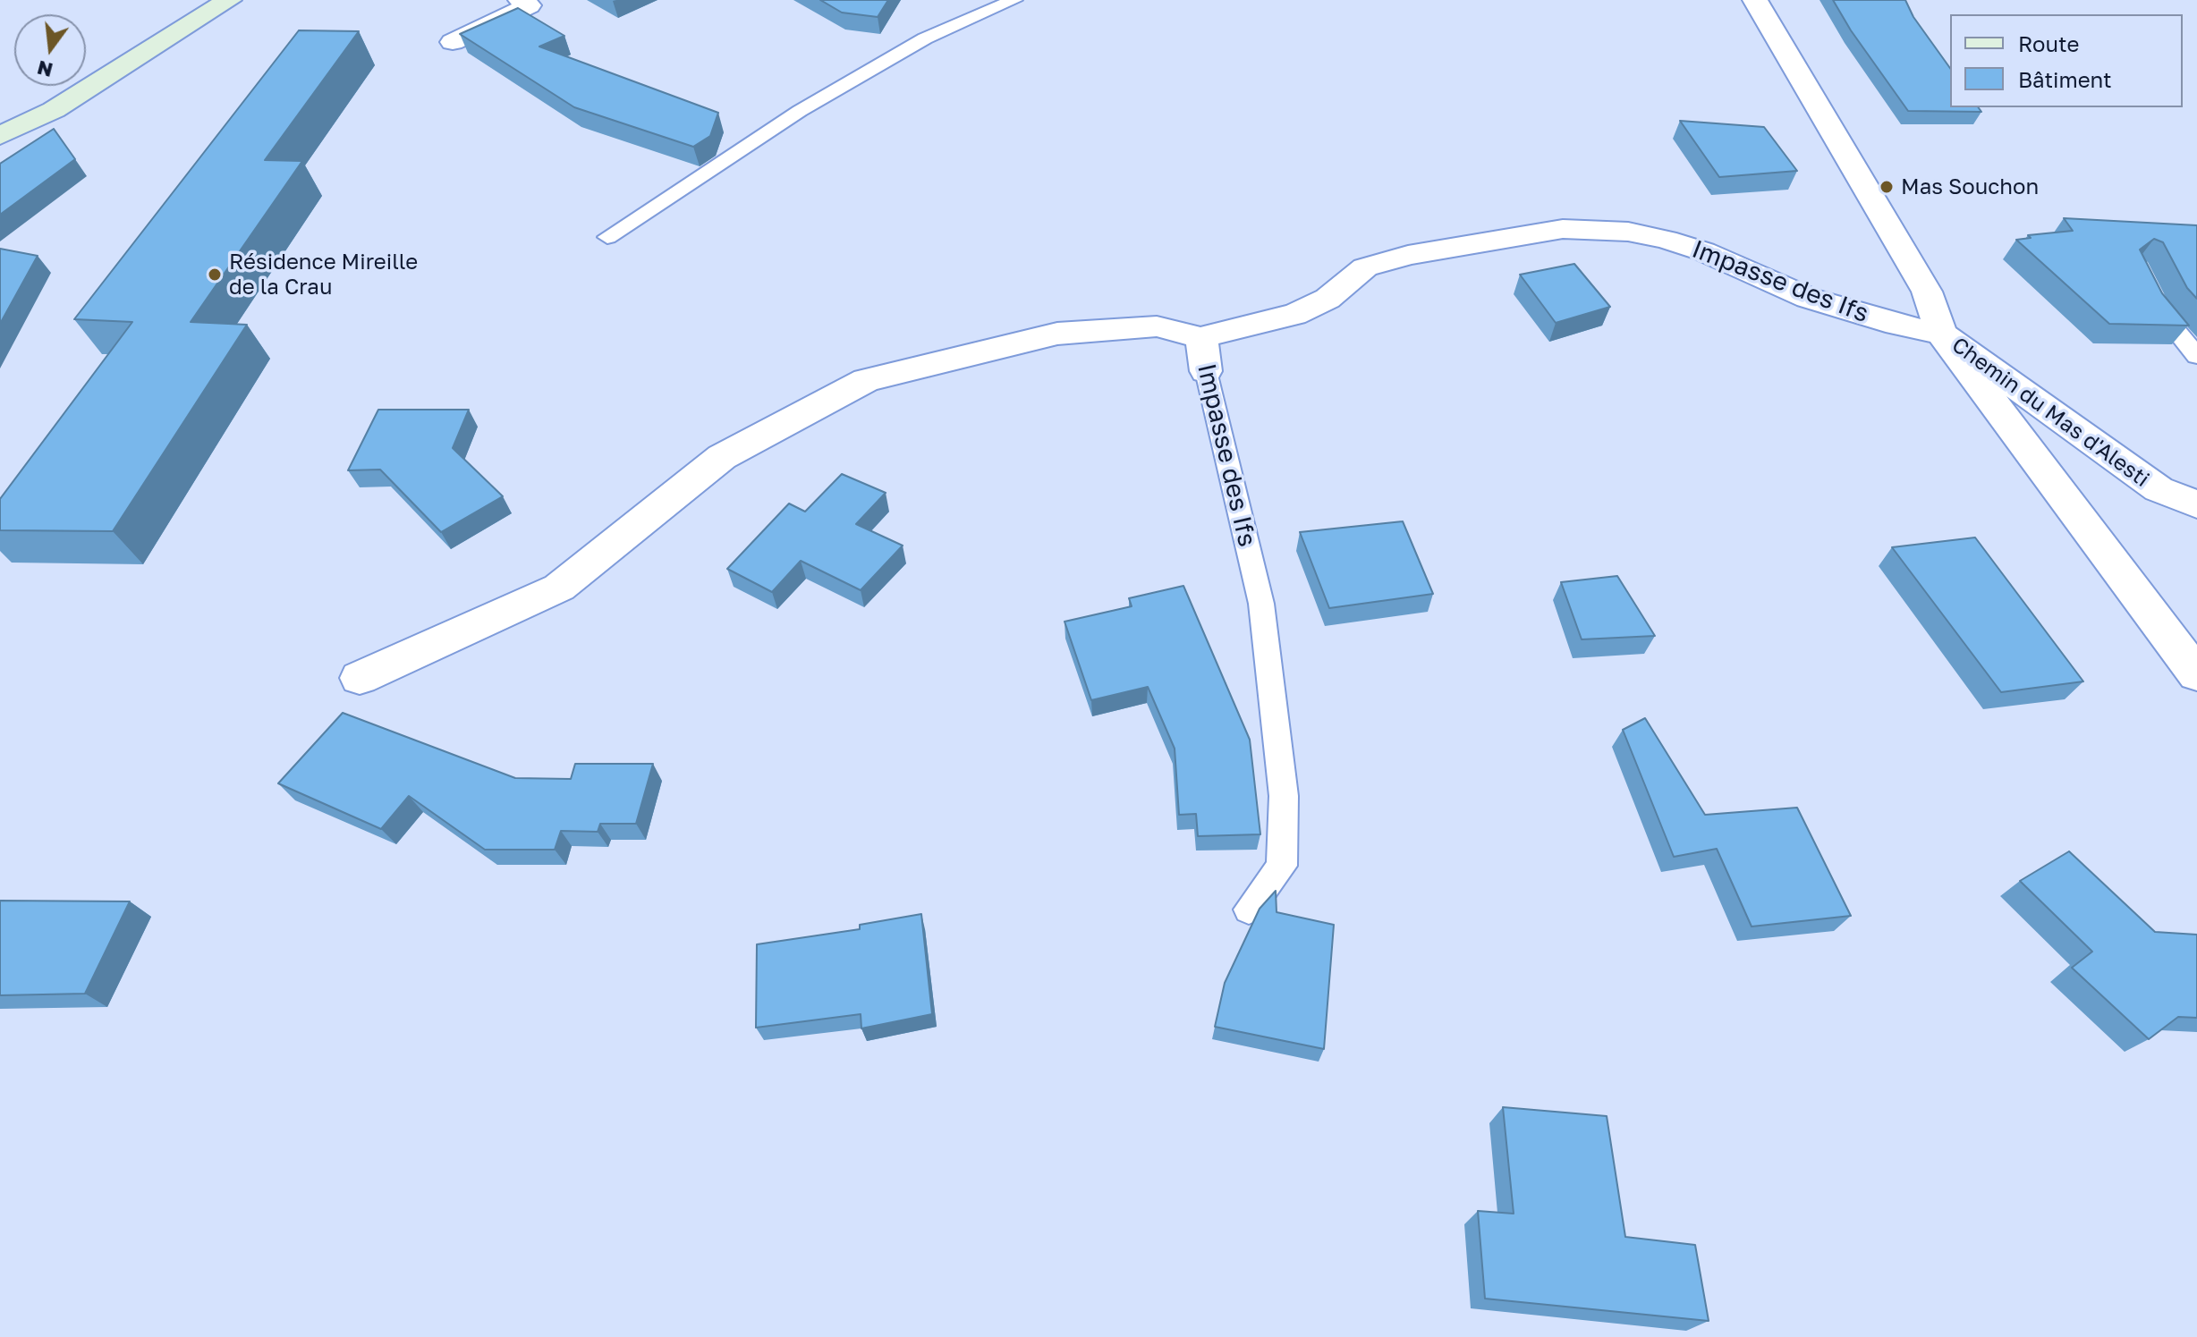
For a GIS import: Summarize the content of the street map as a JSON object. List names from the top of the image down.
{
  "streets": {
    "street": ["Impasse des Ifs", "Chemin du Mas d'Alesti"]
  },
  "crossings": [
    ["Impasse des Ifs", "Chemin du Mas d'Alesti"]
  ],
  "places": ["Mas Souchon", "Résidence Mireille de la Crau"],
  "legend": ["Route", "Bâtiment"],
  "north": "bottom"
}
